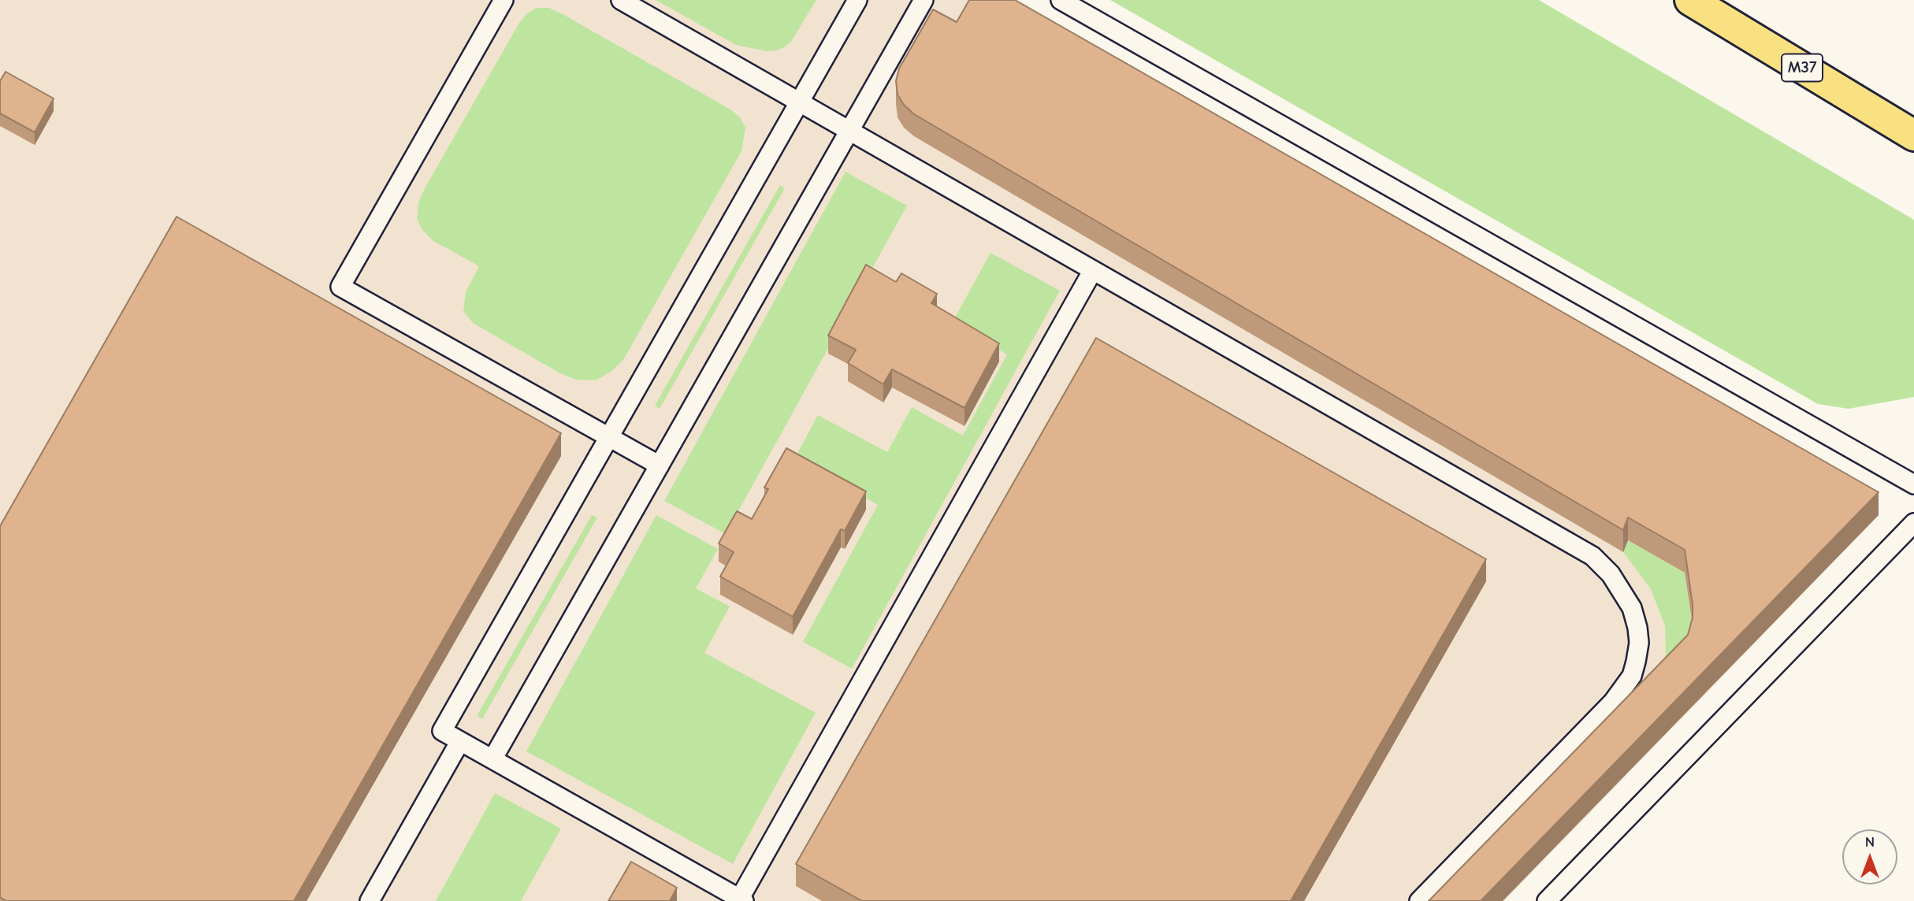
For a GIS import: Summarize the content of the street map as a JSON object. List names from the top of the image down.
{
  "streets": {
    "highway": ["M37"]
  },
  "north": "top"
}
